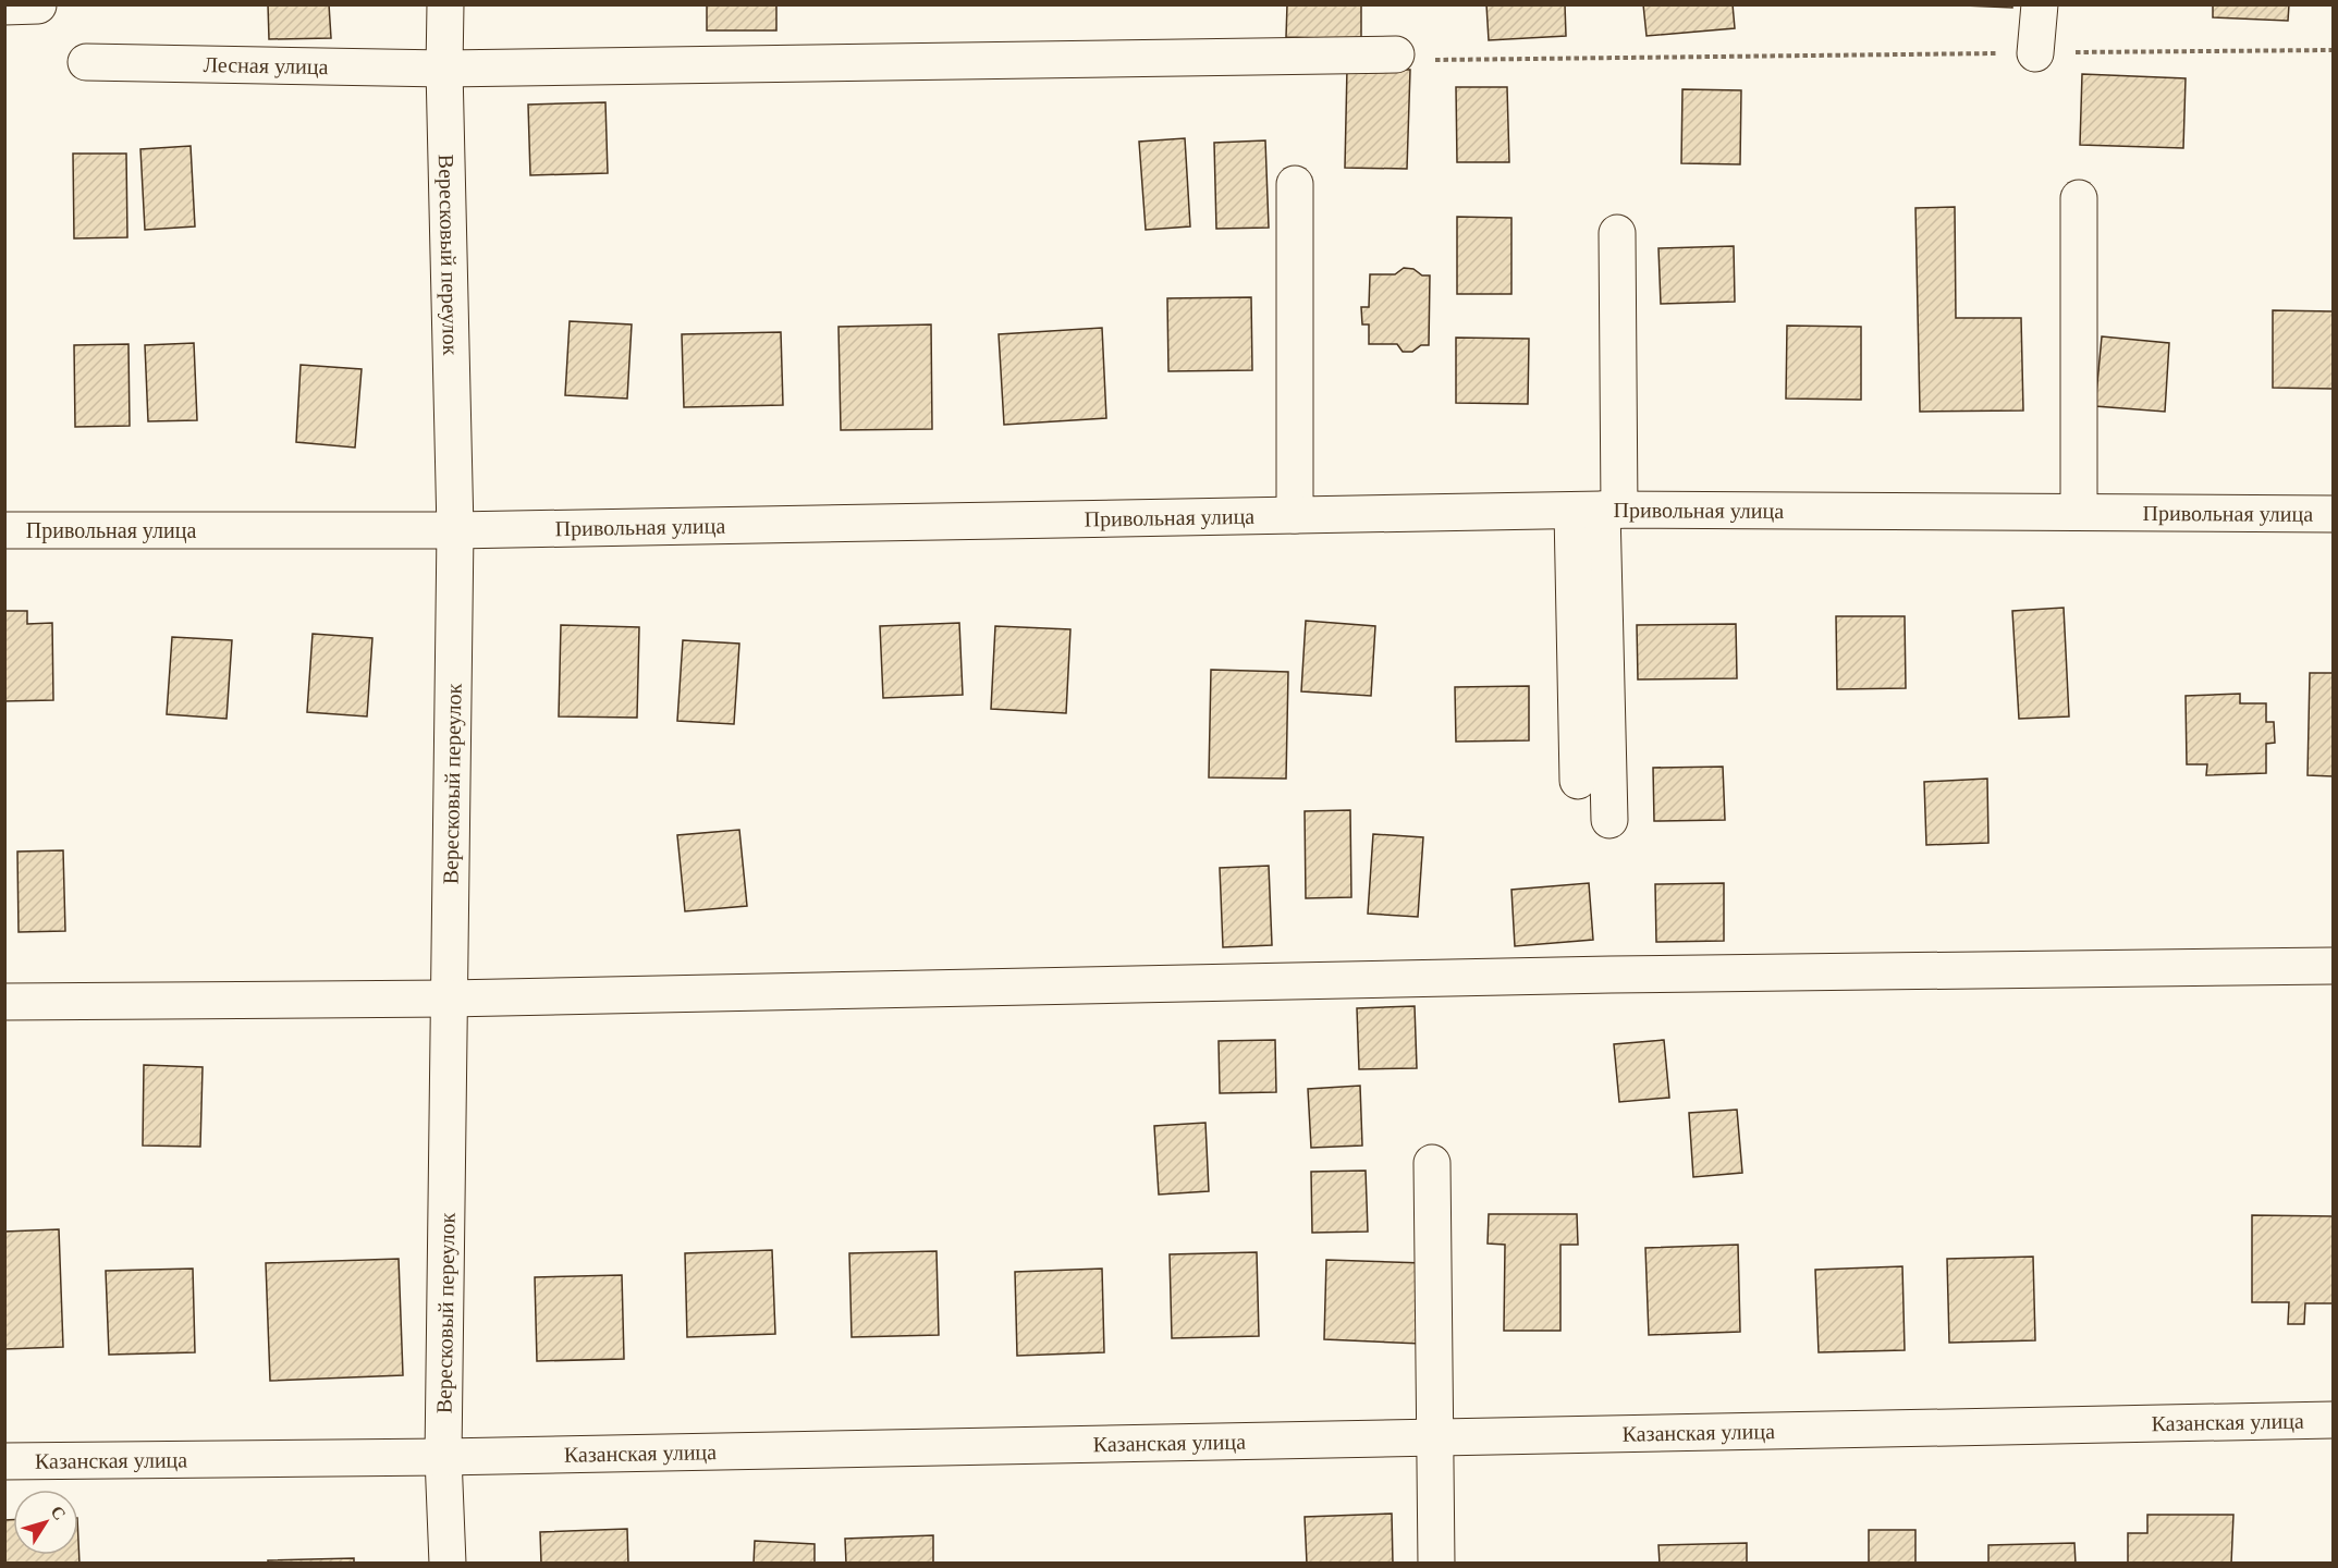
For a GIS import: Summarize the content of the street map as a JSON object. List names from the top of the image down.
{
  "streets": {
    "street": [
      "Лесная улица",
      "Вересковый переулок",
      "Привольная улица",
      "Казанская улица"
    ]
  },
  "crossings": [
    ["Лесная улица", "Вересковый переулок"],
    ["Вересковый переулок", "Привольная улица"],
    ["Вересковый переулок", "Казанская улица"]
  ],
  "north": "top right"
}
